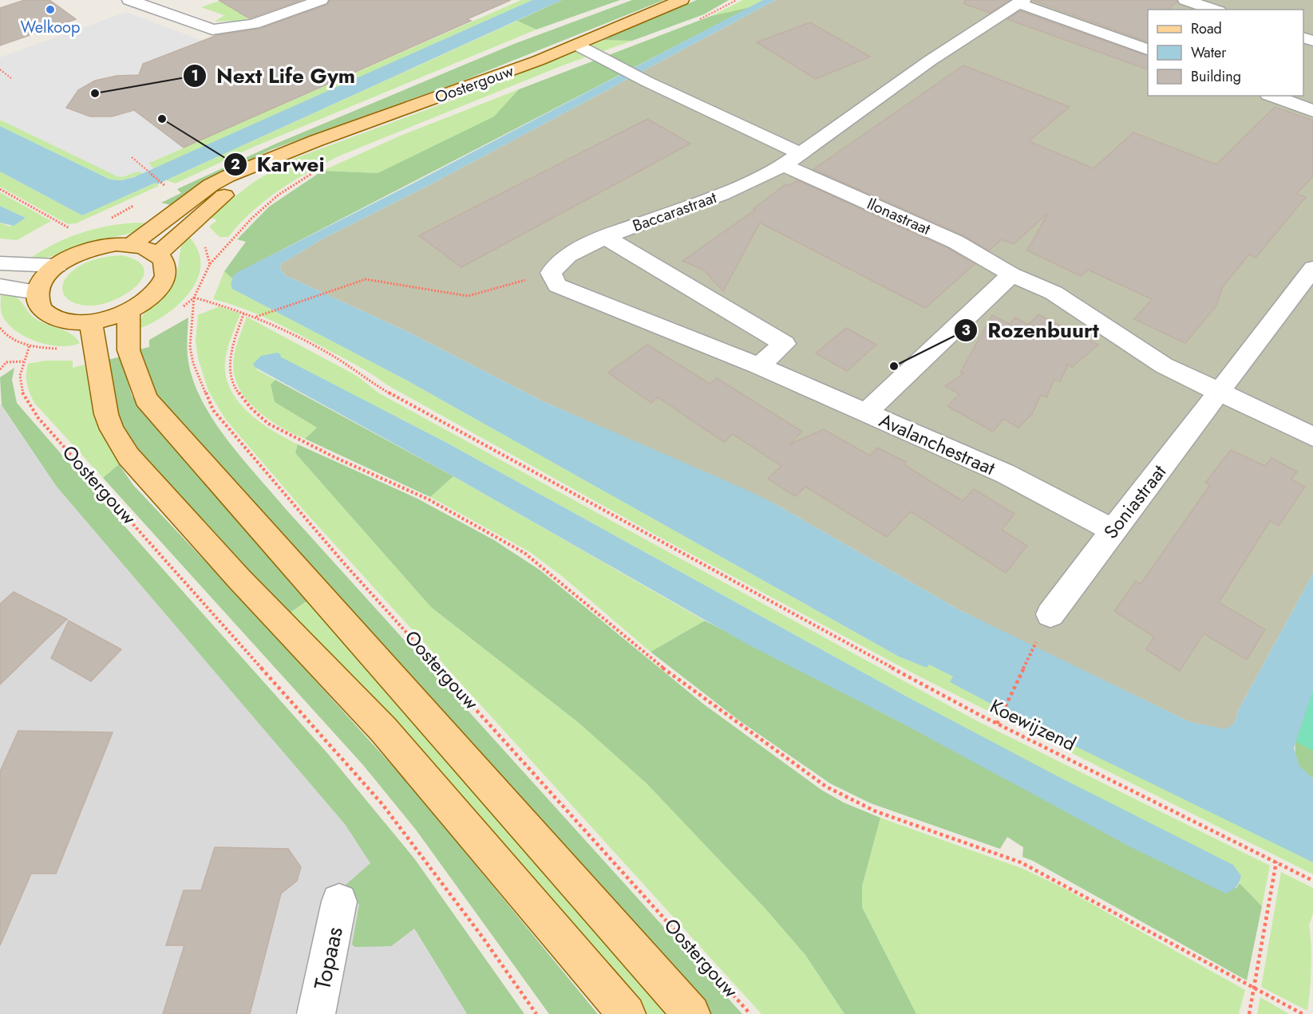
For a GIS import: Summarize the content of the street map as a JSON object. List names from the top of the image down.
{
  "streets": {
    "main road": ["Oostergouw"],
    "street": [
      "Baccarastraat",
      "Ilonastraat",
      "Avalanchestraat",
      "Soniastraat",
      "Topaas"
    ],
    "path": ["Koewijzend"]
  },
  "crossings": [
    ["Oostergouw", "Koewijzend"],
    ["Baccarastraat", "Ilonastraat"],
    ["Baccarastraat", "Avalanchestraat"],
    ["Ilonastraat", "Soniastraat"],
    ["Avalanchestraat", "Soniastraat"]
  ],
  "places": [
    "Welkoop",
    "Next Life Gym",
    "Karwei",
    "Rozenbuurt"
  ],
  "legend": ["Road", "Water", "Building"]
}
